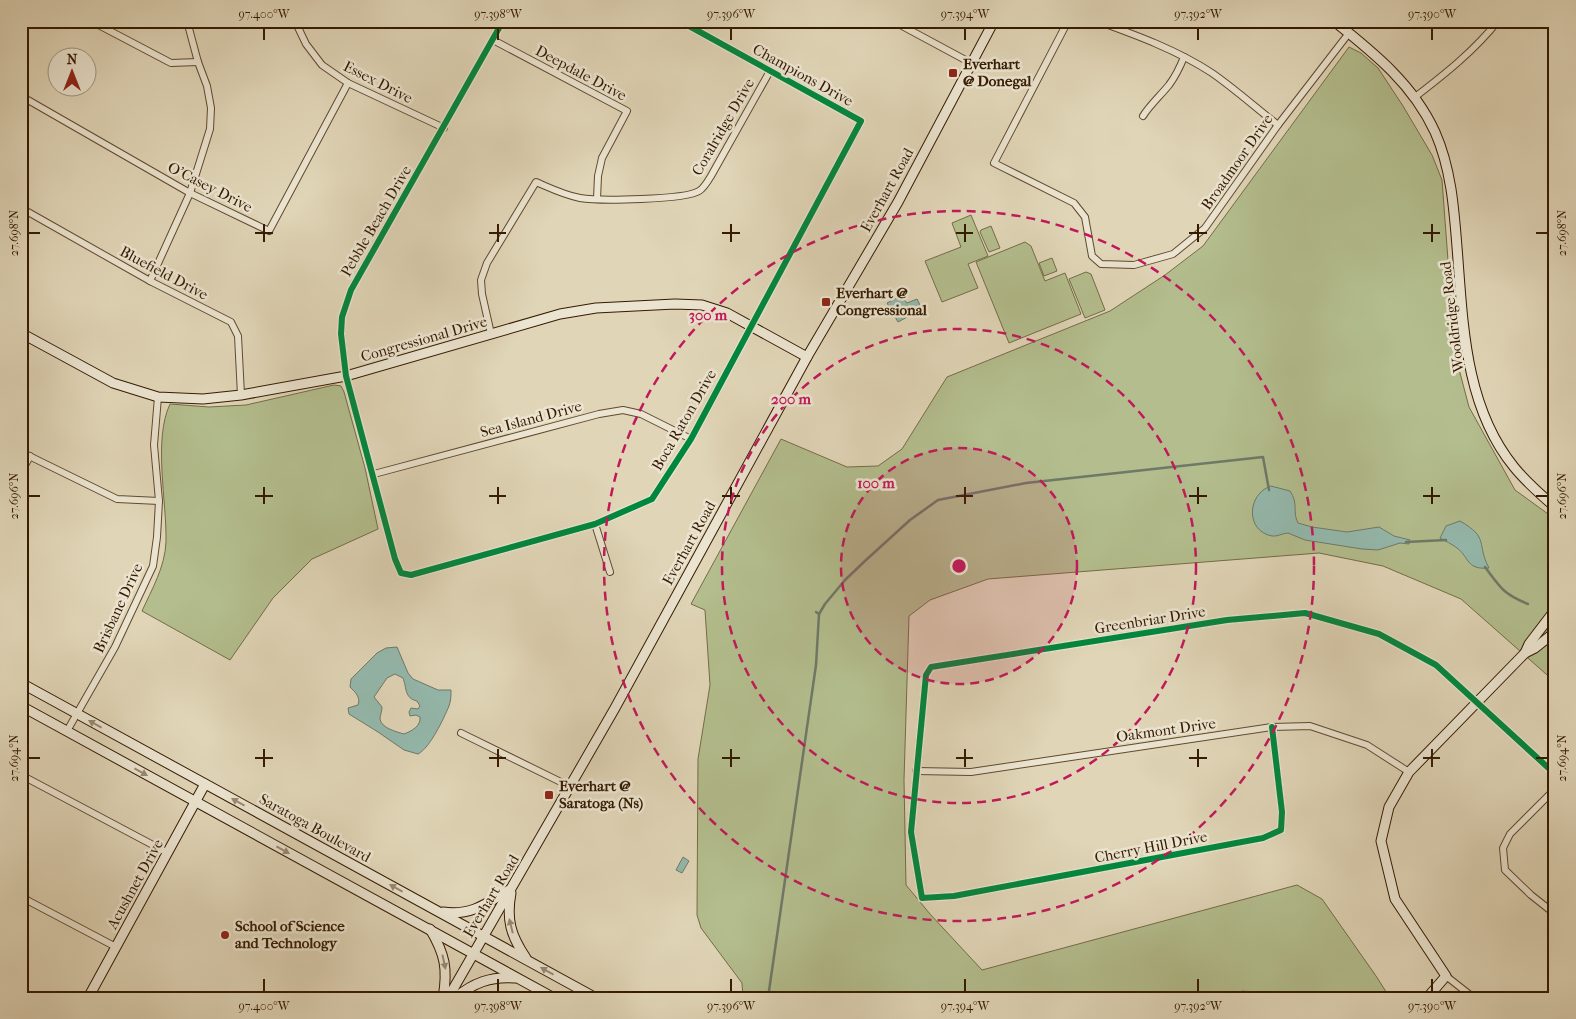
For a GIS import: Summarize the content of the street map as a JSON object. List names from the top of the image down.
{
  "streets": {
    "main road": [
      "Everhart Road",
      "Wooldridge Road",
      "Congressional Drive",
      "Saratoga Boulevard",
      "Acushnet Drive"
    ],
    "street": [
      "Deepdale Drive",
      "Champions Drive",
      "Essex Drive",
      "Coralridge Drive",
      "Broadmoor Drive",
      "O'Casey Drive",
      "Pebble Beach Drive",
      "Bluefield Drive",
      "Sea Island Drive",
      "Boca Raton Drive",
      "Brisbane Drive",
      "Greenbriar Drive",
      "Oakmont Drive",
      "Cherry Hill Drive"
    ]
  },
  "crossings": [
    ["Deepdale Drive", "Coralridge Drive"],
    ["Deepdale Drive", "Pebble Beach Drive"],
    ["Champions Drive", "Coralridge Drive"],
    ["Champions Drive", "Boca Raton Drive"],
    ["Essex Drive", "O'Casey Drive"],
    ["Essex Drive", "Pebble Beach Drive"],
    ["Coralridge Drive", "Congressional Drive"],
    ["Broadmoor Drive", "Wooldridge Road"],
    ["Everhart Road", "Congressional Drive"],
    ["Everhart Road", "Saratoga Boulevard"],
    ["Pebble Beach Drive", "Congressional Drive"],
    ["Pebble Beach Drive", "Sea Island Drive"],
    ["Pebble Beach Drive", "Boca Raton Drive"],
    ["Bluefield Drive", "Congressional Drive"],
    ["Congressional Drive", "Boca Raton Drive"],
    ["Congressional Drive", "Brisbane Drive"],
    ["Sea Island Drive", "Boca Raton Drive"],
    ["Brisbane Drive", "Saratoga Boulevard"],
    ["Greenbriar Drive", "Oakmont Drive"],
    ["Greenbriar Drive", "Cherry Hill Drive"],
    ["Oakmont Drive", "Cherry Hill Drive"],
    ["Saratoga Boulevard", "Acushnet Drive"]
  ],
  "places": {
    "transit": ["Everhart @ Donegal", "Everhart @ Congressional", "Everhart @ Saratoga (Ns)"],
    "other": ["School of Science and Technology"]
  },
  "north": "top",
  "coordinates": [
    "97.400°W",
    "97.398°W",
    "97.396°W",
    "97.394°W",
    "97.392°W",
    "97.390°W",
    "27.698°N",
    "27.696°N",
    "27.694°N"
  ],
  "rings": ["300 m", "200 m", "100 m"]
}
